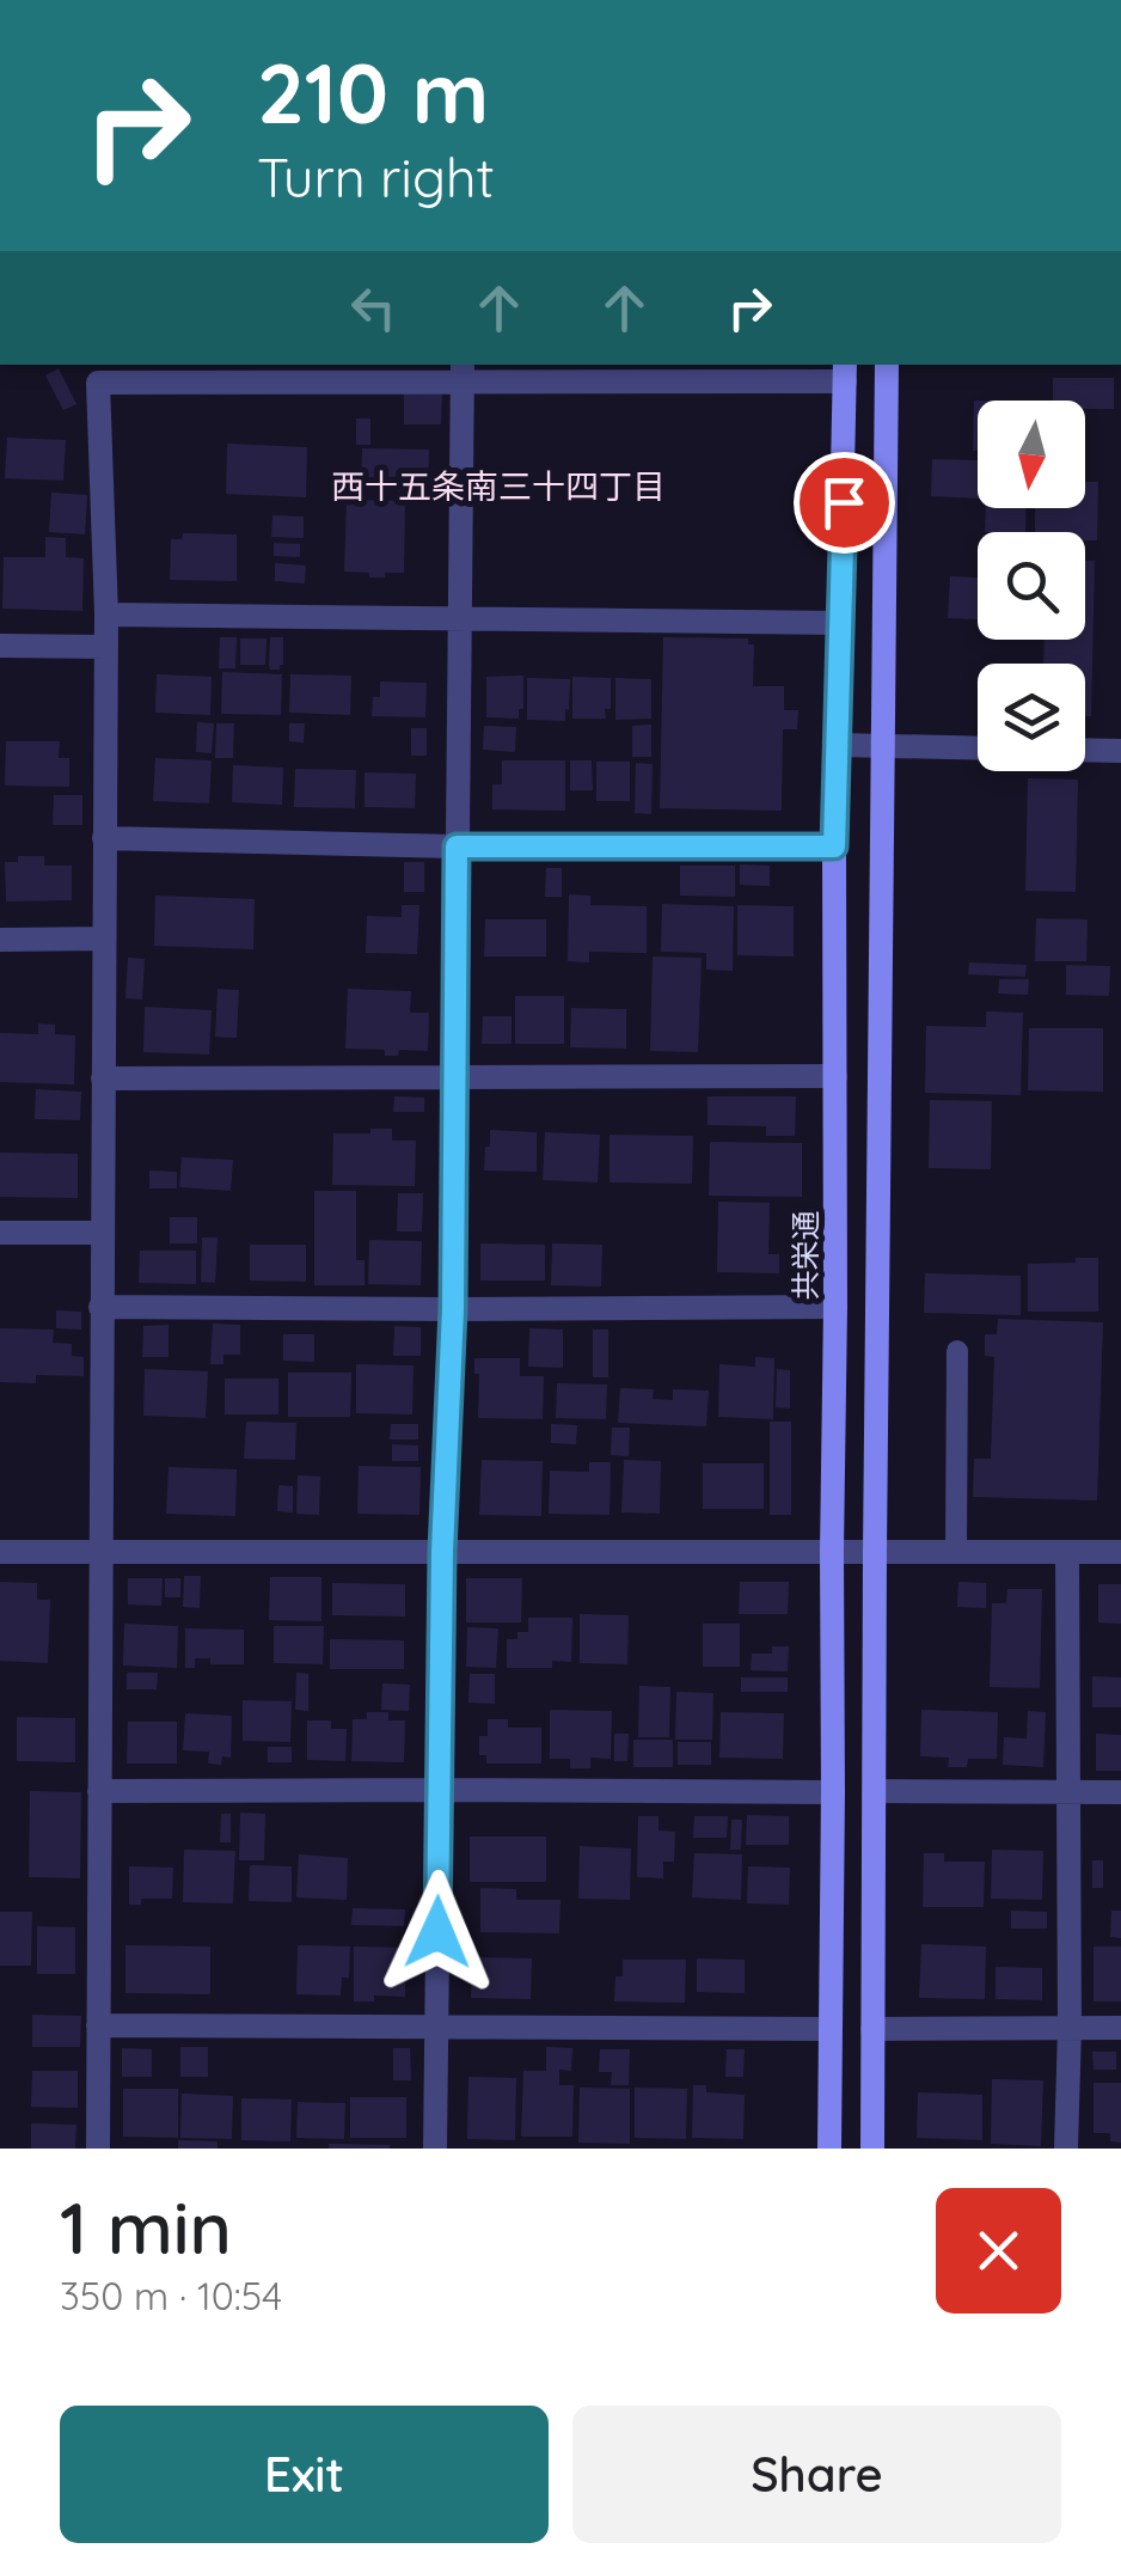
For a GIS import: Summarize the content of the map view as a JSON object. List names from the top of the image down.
{
  "streets": {
    "street": ["共栄通"]
  },
  "districts": ["西十五条南三十四丁目"],
  "north": "bottom",
  "page": {
    "turn": ["210 m", "Turn right"],
    "heading": ["1 min", "350 m · 10:54"],
    "buttons": ["Exit", "Share"]
  }
}
